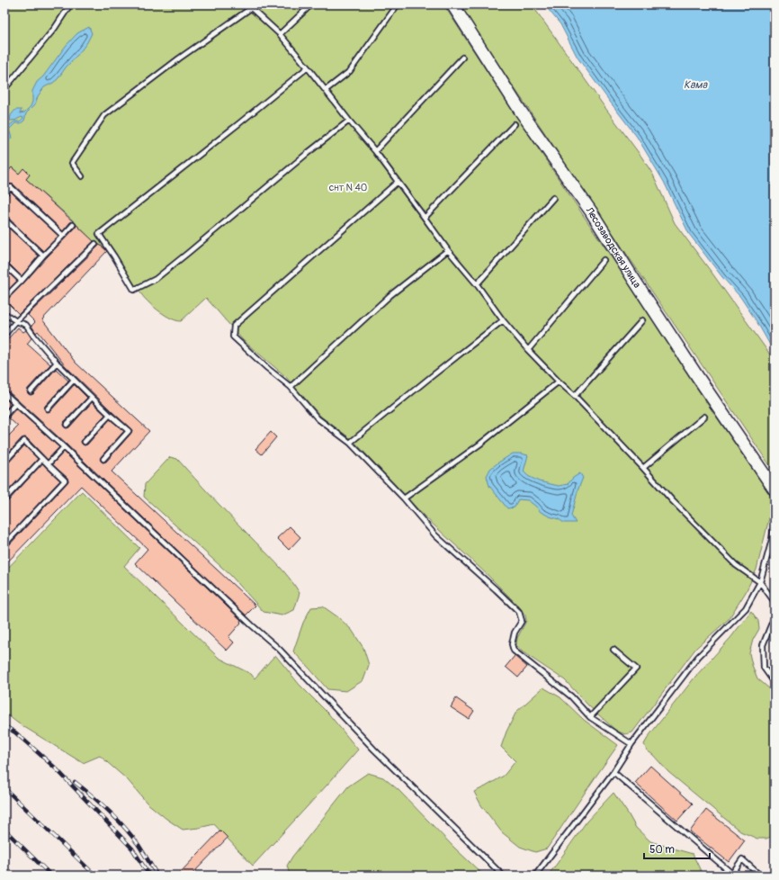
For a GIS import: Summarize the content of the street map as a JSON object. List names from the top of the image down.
{
  "streets": {
    "street": ["Лесозаводская улица"]
  },
  "water": ["Кама"],
  "parks": ["снт N 40"],
  "scale_bar": "50 m"
}
